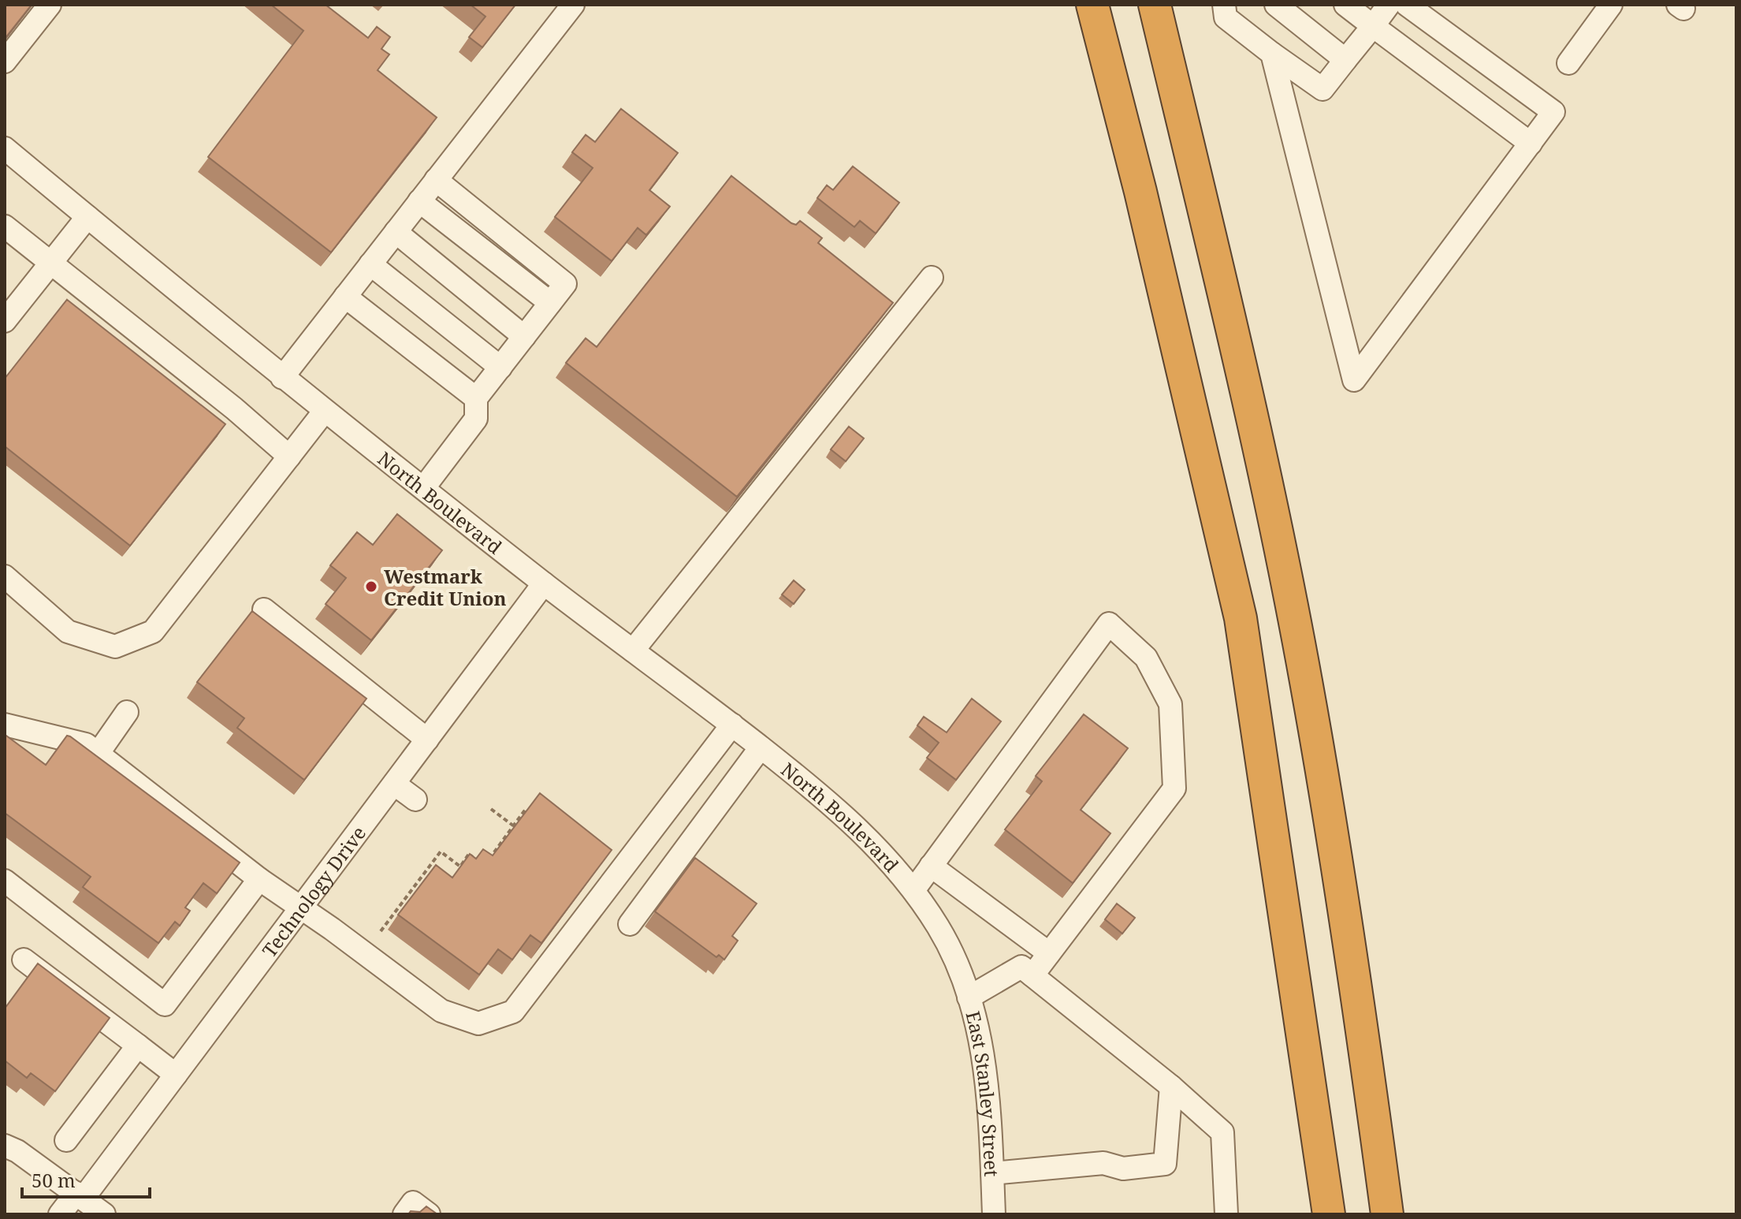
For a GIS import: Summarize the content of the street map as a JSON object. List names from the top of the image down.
{
  "streets": {
    "street": ["North Boulevard", "Technology Drive", "East Stanley Street"]
  },
  "crossings": [
    ["North Boulevard", "Technology Drive"],
    ["North Boulevard", "East Stanley Street"]
  ],
  "places": ["Westmark Credit Union"],
  "scale_bar": "50 m"
}
